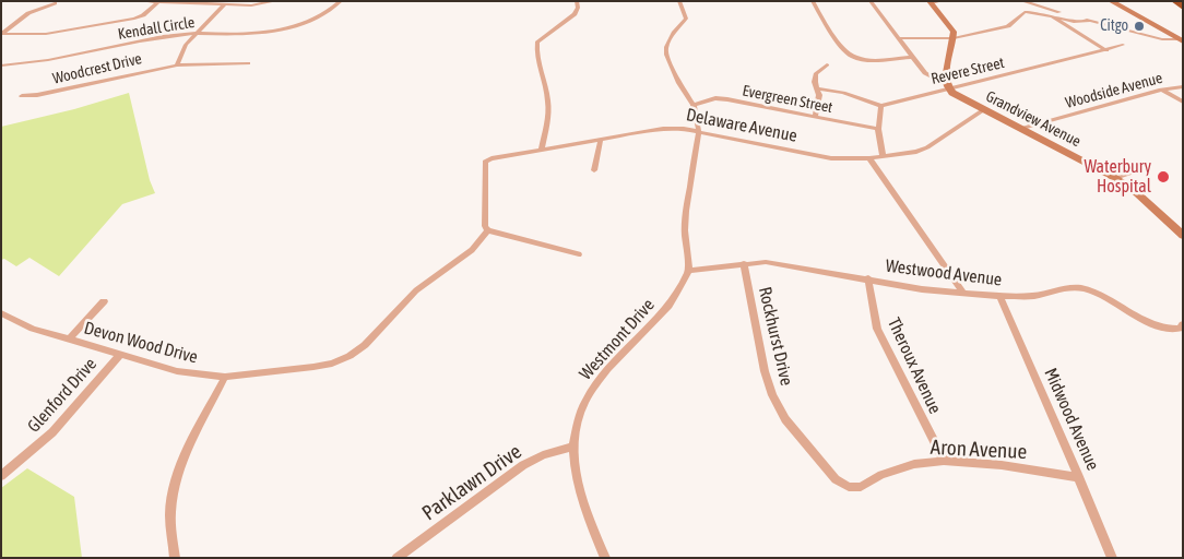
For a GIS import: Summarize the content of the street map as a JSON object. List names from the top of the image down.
{
  "streets": {
    "main road": ["Grandview Avenue"],
    "street": [
      "Kendall Circle",
      "Woodcrest Drive",
      "Revere Street",
      "Woodside Avenue",
      "Evergreen Street",
      "Delaware Avenue",
      "Westwood Avenue",
      "Rockhurst Drive",
      "Westmont Drive",
      "Devon Wood Drive",
      "Theroux Avenue",
      "Glenford Drive",
      "Midwood Avenue",
      "Aron Avenue",
      "Parklawn Drive"
    ]
  },
  "crossings": [
    ["Revere Street", "Grandview Avenue"],
    ["Woodside Avenue", "Grandview Avenue"],
    ["Grandview Avenue", "Delaware Avenue"],
    ["Delaware Avenue", "Devon Wood Drive"],
    ["Westwood Avenue", "Rockhurst Drive"],
    ["Westwood Avenue", "Westmont Drive"],
    ["Westwood Avenue", "Theroux Avenue"],
    ["Westwood Avenue", "Midwood Avenue"],
    ["Rockhurst Drive", "Aron Avenue"],
    ["Westmont Drive", "Parklawn Drive"],
    ["Devon Wood Drive", "Glenford Drive"],
    ["Theroux Avenue", "Aron Avenue"],
    ["Midwood Avenue", "Aron Avenue"]
  ],
  "places": ["Citgo", "Waterbury Hospital"]
}
